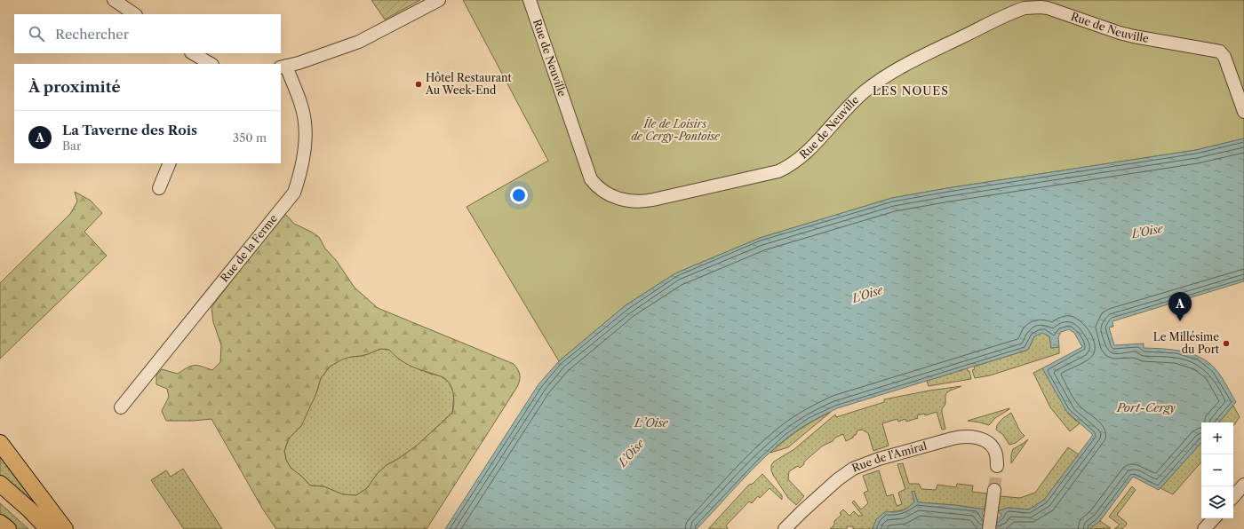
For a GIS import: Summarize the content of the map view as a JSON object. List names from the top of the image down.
{
  "streets": {
    "street": ["Rue de Neuville", "Rue de la Ferme", "Rue de l'Amiral"]
  },
  "districts": ["LES NOUES"],
  "water": ["L'Oise", "Port-Cergy", "L’Oise"],
  "parks": ["Île de Loisirs de Cergy-Pontoise"],
  "places": ["Hôtel Restaurant Au Week-End", "Le Millésime du Port"],
  "page": {
    "search": "Rechercher",
    "heading": "À proximité",
    "list": [
      {
        "mark": "A",
        "name": "La Taverne des Rois",
        "note": "Bar",
        "value": "350 m"
      }
    ],
    "pins": "A",
    "map_buttons": ["+", "−"]
  }
}
